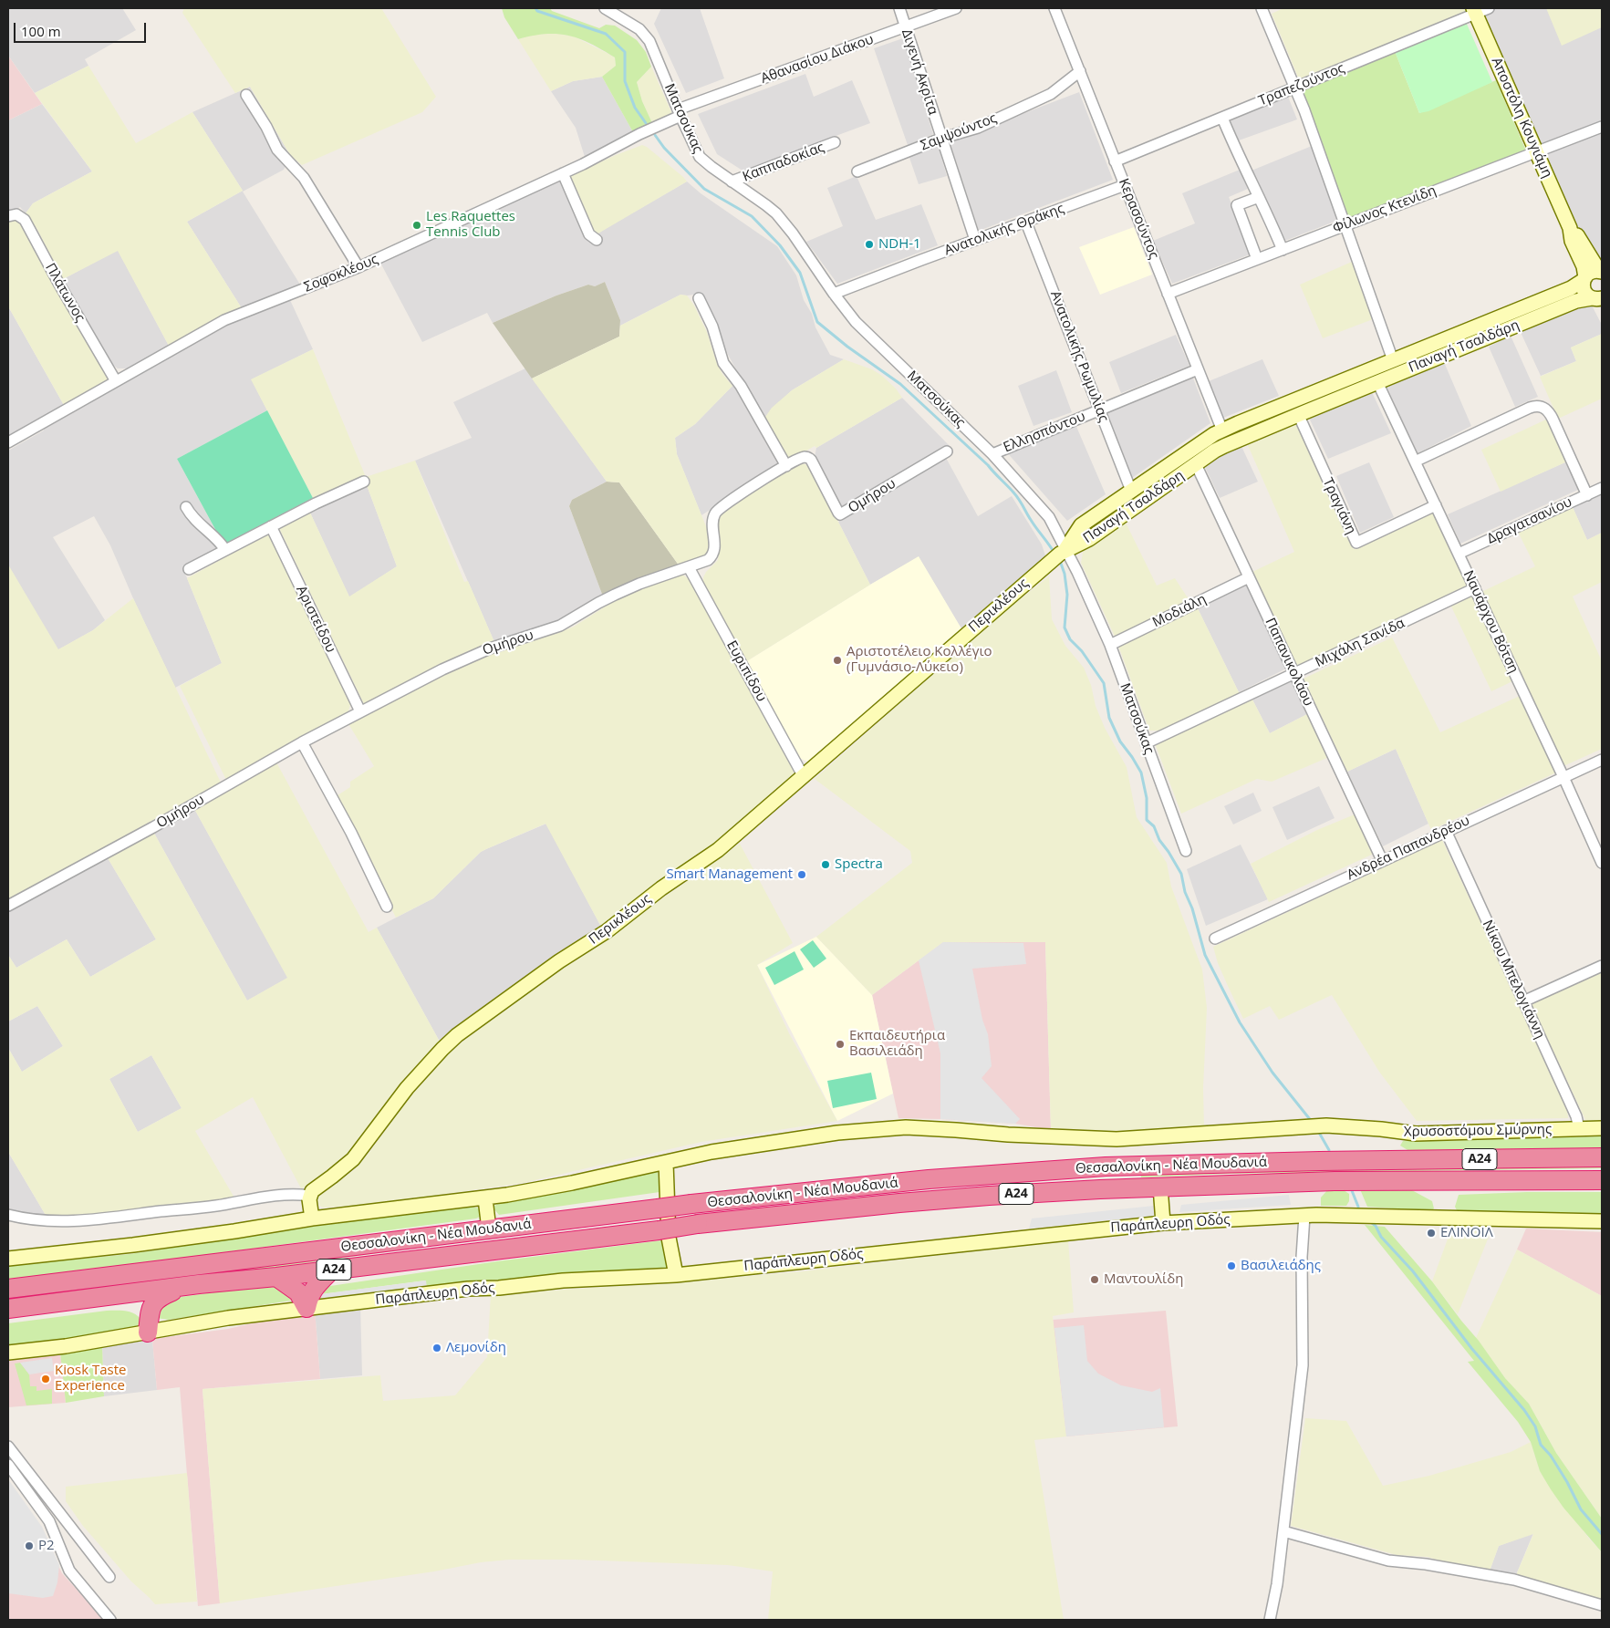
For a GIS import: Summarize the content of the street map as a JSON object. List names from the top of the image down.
{
  "streets": {
    "highway": ["Α24", "Θεσσαλονίκη - Νέα Μουδανιά"],
    "street": [
      "Αθανασίου Διάκου",
      "Διγενή Ακρίτα",
      "Τραπεζούντος",
      "Αποστόλη Κουγιάμη",
      "Ματσούκας",
      "Σαμψούντος",
      "Καππαδοκίας",
      "Φίλωνος Κτενίδη",
      "Κερασούντος",
      "Ανατολικής Θράκης",
      "Σοφοκλέους",
      "Πλάτωνος",
      "Παναγή Τσαλδάρη",
      "Ανατολικής Ρωμυλίας",
      "Ελλησπόντου",
      "Ομήρου",
      "Τραγιάνη",
      "Δραγατσανίου",
      "Περικλέους",
      "Μοδιάλη",
      "Αριστείδου",
      "Ναυάρχου Βότση",
      "Μιχάλη Σανίδα",
      "Παπανικολάου",
      "Ευριπίδου",
      "Ανδρέα Παπανδρέου",
      "Νίκου Μπελογιάννη",
      "Χρυσοστόμου Σμύρνης",
      "Παράπλευρη Οδός"
    ]
  },
  "crossings": [
    ["Αθανασίου Διάκου", "Διγενή Ακρίτα"],
    ["Αθανασίου Διάκου", "Ματσούκας"],
    ["Αθανασίου Διάκου", "Σοφοκλέους"],
    ["Διγενή Ακρίτα", "Σαμψούντος"],
    ["Διγενή Ακρίτα", "Ανατολικής Θράκης"],
    ["Τραπεζούντος", "Αποστόλη Κουγιάμη"],
    ["Τραπεζούντος", "Κερασούντος"],
    ["Αποστόλη Κουγιάμη", "Φίλωνος Κτενίδη"],
    ["Αποστόλη Κουγιάμη", "Παναγή Τσαλδάρη"],
    ["Ματσούκας", "Καππαδοκίας"],
    ["Ματσούκας", "Ανατολικής Θράκης"],
    ["Ματσούκας", "Σοφοκλέους"],
    ["Ματσούκας", "Παναγή Τσαλδάρη"],
    ["Ματσούκας", "Ελλησπόντου"],
    ["Ματσούκας", "Περικλέους"],
    ["Ματσούκας", "Μοδιάλη"],
    ["Ματσούκας", "Μιχάλη Σανίδα"],
    ["Σαμψούντος", "Κερασούντος"],
    ["Φίλωνος Κτενίδη", "Κερασούντος"],
    ["Κερασούντος", "Ανατολικής Θράκης"],
    ["Κερασούντος", "Παναγή Τσαλδάρη"],
    ["Κερασούντος", "Ελλησπόντου"],
    ["Ανατολικής Θράκης", "Ανατολικής Ρωμυλίας"],
    ["Σοφοκλέους", "Πλάτωνος"],
    ["Παναγή Τσαλδάρη", "Ανατολικής Ρωμυλίας"],
    ["Παναγή Τσαλδάρη", "Τραγιάνη"],
    ["Παναγή Τσαλδάρη", "Περικλέους"],
    ["Παναγή Τσαλδάρη", "Ναυάρχου Βότση"],
    ["Παναγή Τσαλδάρη", "Παπανικολάου"],
    ["Ανατολικής Ρωμυλίας", "Ελλησπόντου"],
    ["Ομήρου", "Αριστείδου"],
    ["Ομήρου", "Ευριπίδου"],
    ["Τραγιάνη", "Ναυάρχου Βότση"],
    ["Δραγατσανίου", "Ναυάρχου Βότση"],
    ["Περικλέους", "Ευριπίδου"],
    ["Μοδιάλη", "Παπανικολάου"],
    ["Ναυάρχου Βότση", "Μιχάλη Σανίδα"],
    ["Ναυάρχου Βότση", "Ανδρέα Παπανδρέου"],
    ["Μιχάλη Σανίδα", "Παπανικολάου"],
    ["Παπανικολάου", "Ανδρέα Παπανδρέου"],
    ["Ανδρέα Παπανδρέου", "Νίκου Μπελογιάννη"],
    ["Νίκου Μπελογιάννη", "Χρυσοστόμου Σμύρνης"]
  ],
  "places": [
    "Les Raquettes Tennis Club",
    "NDH-1",
    "Αριστοτέλειο Κολλέγιο (Γυμνάσιο-Λύκειο)",
    "Spectra",
    "Smart Management",
    "Εκπαιδευτήρια Βασιλειάδη",
    "ΕΛΙΝΟΙΛ",
    "Βασιλειάδης",
    "Μαντουλίδη",
    "Λεμονίδη",
    "Kiosk Taste Experience",
    "P2"
  ],
  "scale_bar": "100 m"
}
